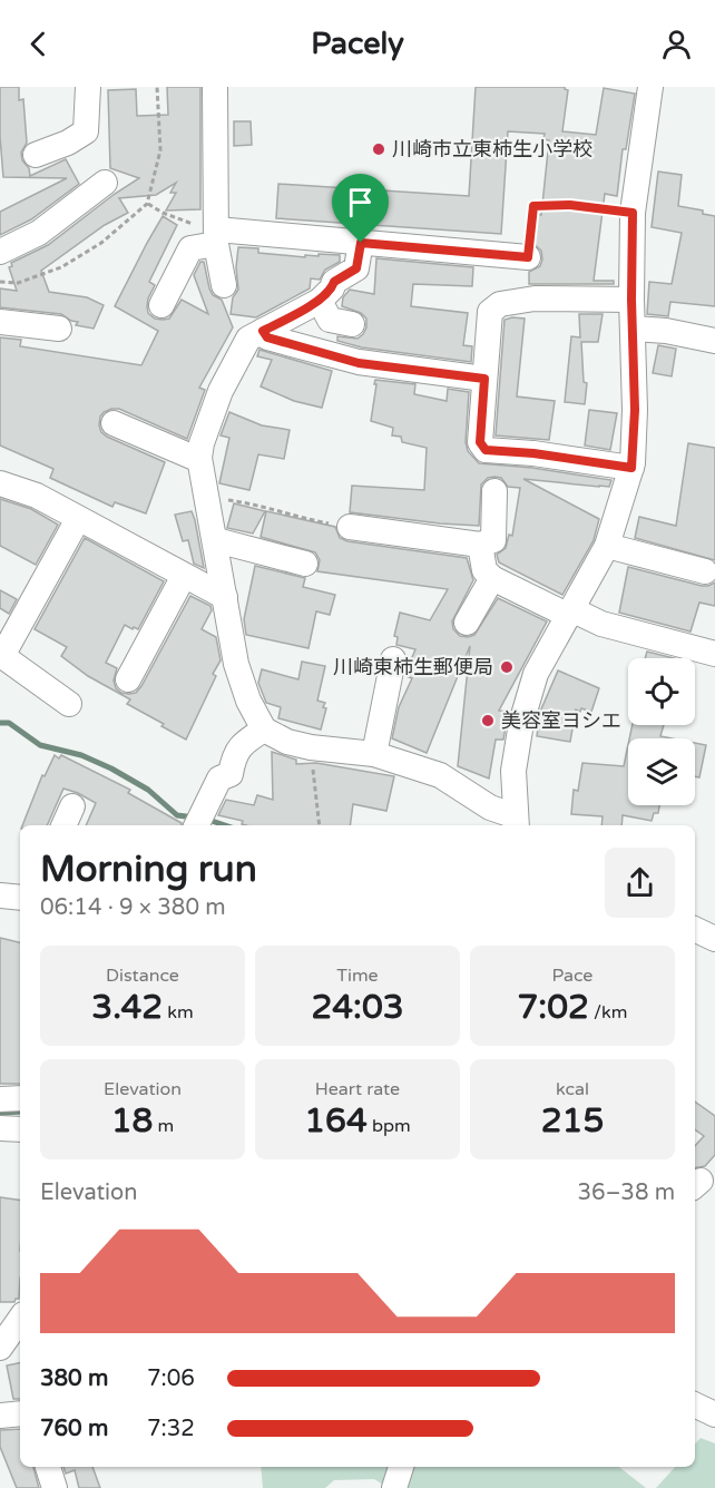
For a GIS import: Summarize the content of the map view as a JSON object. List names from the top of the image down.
{
  "places": ["川崎市立東柿生小学校", "川崎東柿生郵便局", "美容室ヨシエ"],
  "page": {
    "header": "Pacely",
    "heading": ["Morning run", "06:14 · 9 × 380 m"],
    "stats": [
      ["Distance", "3.42 km"],
      ["Time", "24:03"],
      ["Pace", "7:02 /km"],
      ["Elevation", "18 m"],
      ["Heart rate", "164 bpm"],
      ["kcal", "215"]
    ],
    "chart": ["Elevation", "36–38 m"],
    "list": [
      {
        "name": "380 m",
        "note": "7:06"
      },
      {
        "name": "760 m",
        "note": "7:32"
      }
    ]
  }
}
